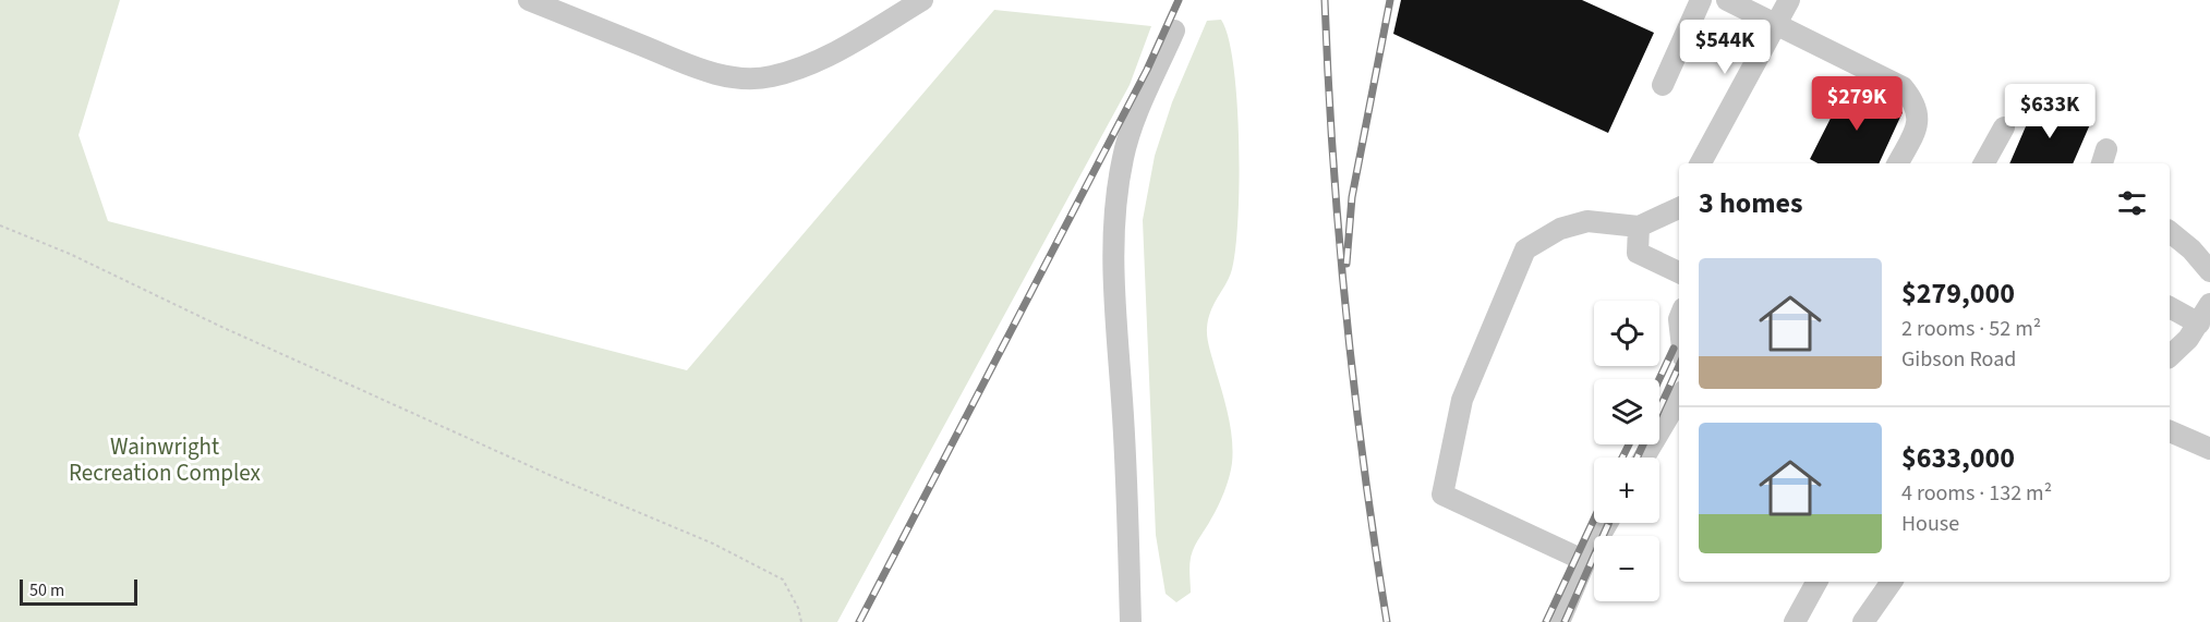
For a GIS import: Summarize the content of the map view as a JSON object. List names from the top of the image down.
{
  "parks": ["Wainwright Recreation Complex"],
  "scale_bar": "50 m",
  "page": {
    "price": ["$544K", "$279K", "$633K"],
    "heading": "3 homes",
    "list": [
      {
        "name": "$279,000",
        "note": "2 rooms · 52 m² · Gibson Road"
      },
      {
        "name": "$633,000",
        "note": "4 rooms · 132 m² · House"
      }
    ],
    "map_buttons": ["+", "−"],
    "scale": "50 m"
  }
}
